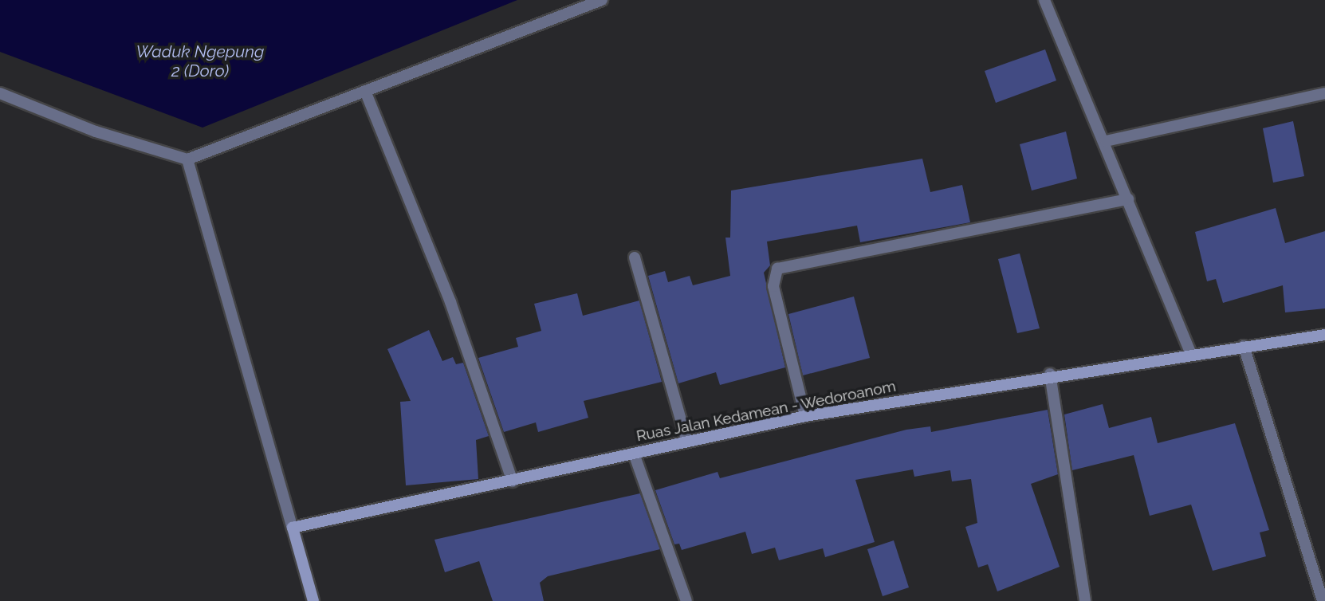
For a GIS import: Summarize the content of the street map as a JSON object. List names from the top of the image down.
{
  "streets": {
    "main road": ["Ruas Jalan Kedamean - Wedoroanom"]
  },
  "water": ["Waduk Ngepung 2 (Doro)"]
}
